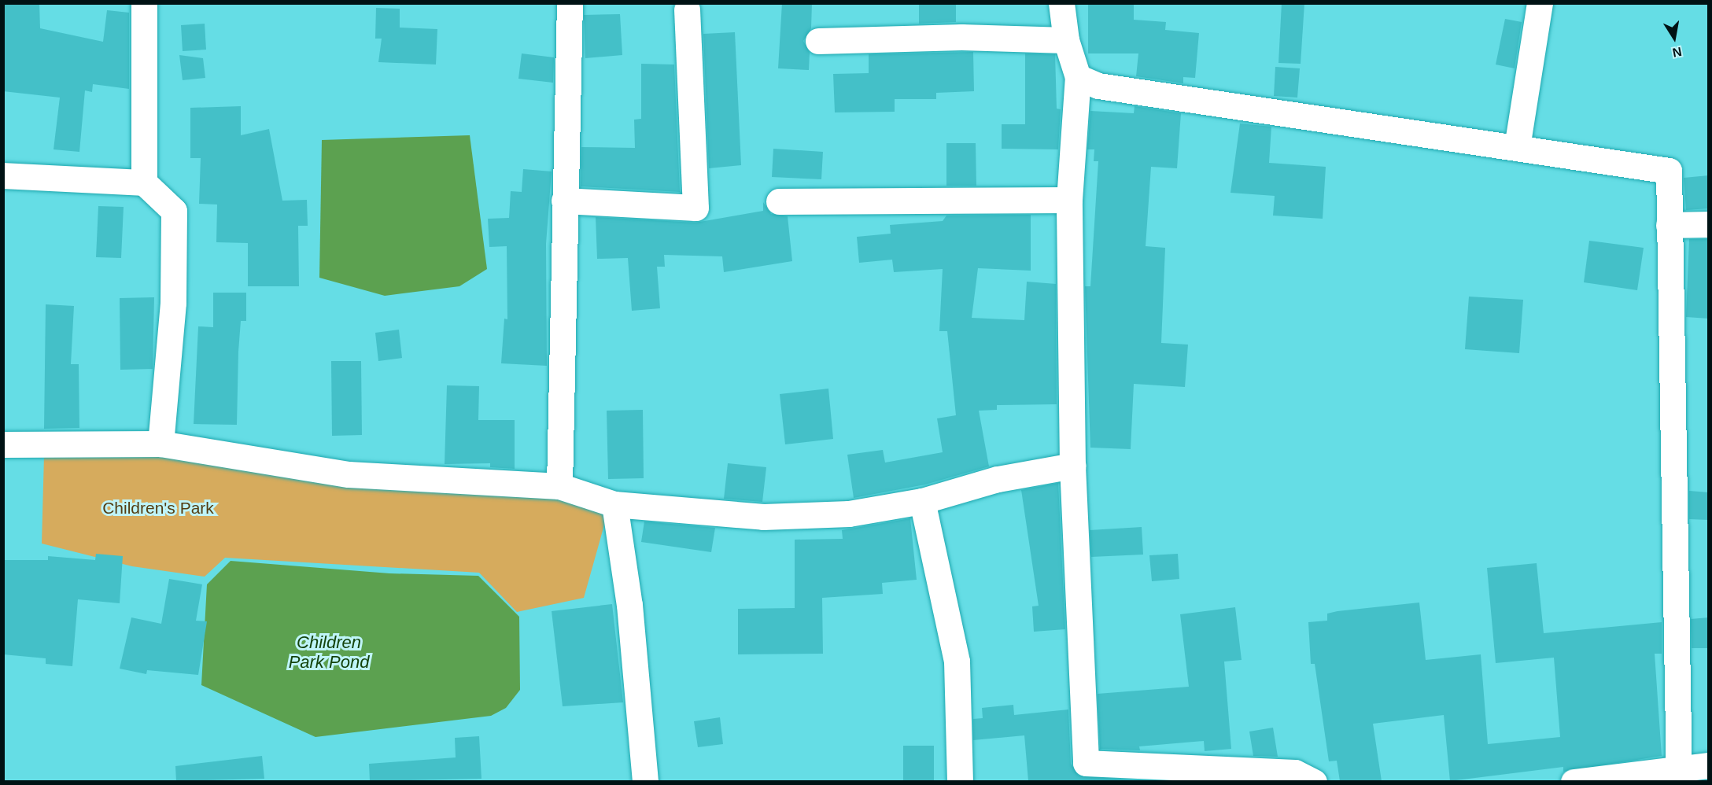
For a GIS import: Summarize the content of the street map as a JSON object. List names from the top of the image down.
{
  "water": ["Children Park Pond"],
  "parks": ["Children's Park"],
  "north": "bottom"
}
